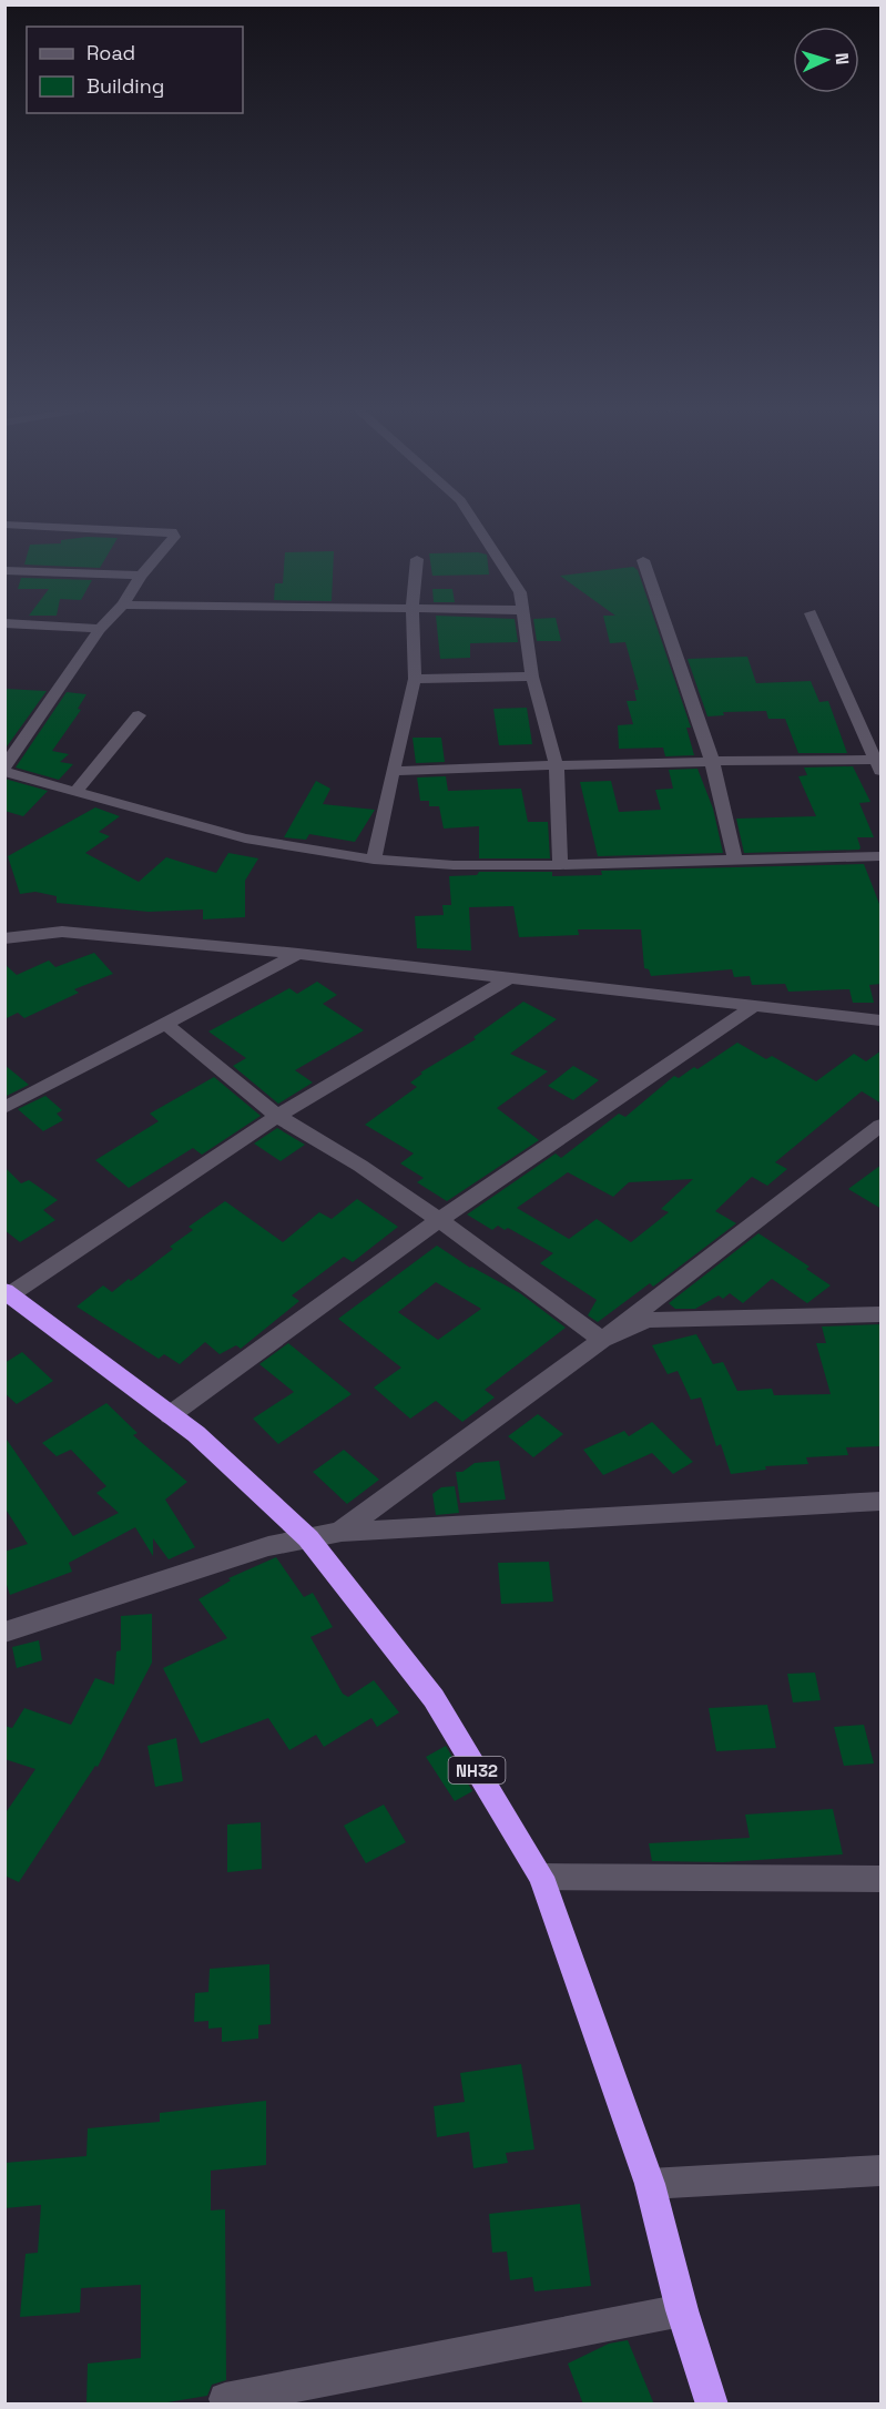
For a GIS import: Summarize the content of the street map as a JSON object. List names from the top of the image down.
{
  "streets": {
    "highway": ["NH32"]
  },
  "legend": ["Road", "Building"],
  "north": "right"
}
